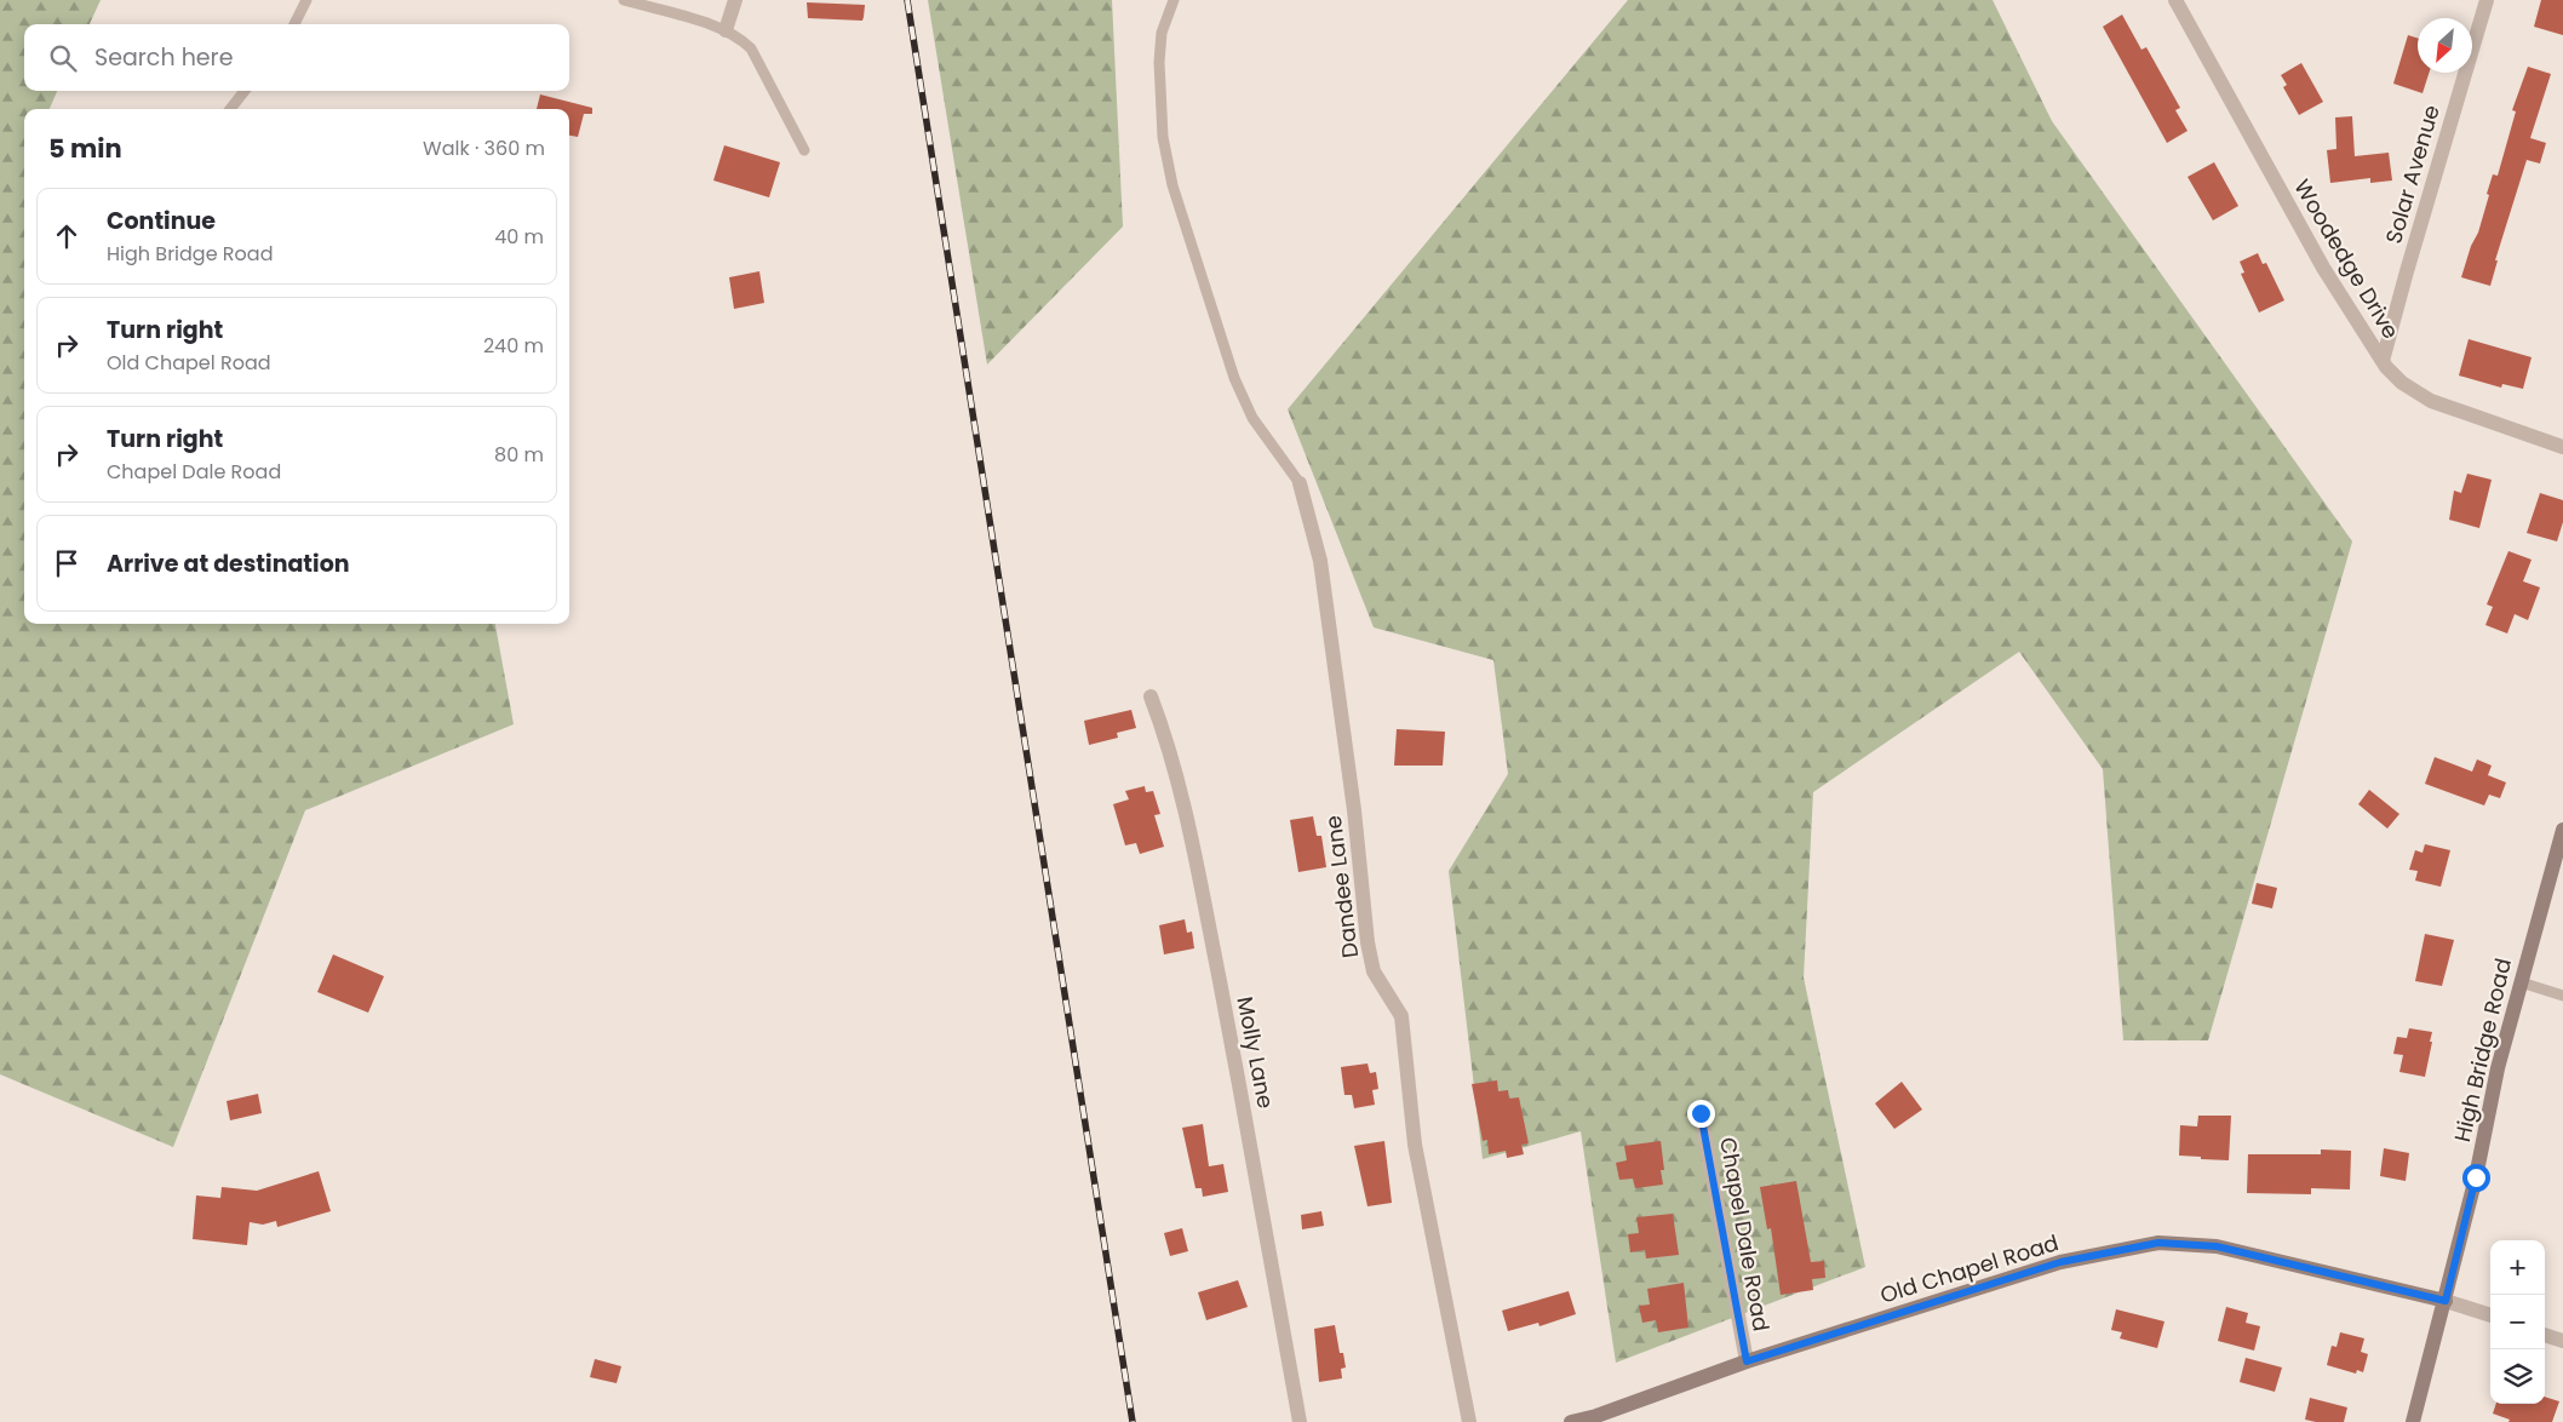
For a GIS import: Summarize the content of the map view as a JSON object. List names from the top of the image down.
{
  "streets": {
    "street": [
      "Solar Avenue",
      "Woodedge Drive",
      "Dandee Lane",
      "High Bridge Road",
      "Molly Lane",
      "Chapel Dale Road",
      "Old Chapel Road"
    ]
  },
  "crossings": [
    ["Solar Avenue", "Woodedge Drive"],
    ["High Bridge Road", "Old Chapel Road"],
    ["Chapel Dale Road", "Old Chapel Road"]
  ],
  "north": "bottom left",
  "page": {
    "search": "Search here",
    "heading": ["5 min", "Walk · 360 m"],
    "list": [
      ["Continue", "High Bridge Road", "40 m"],
      ["Turn right", "Old Chapel Road", "240 m"],
      ["Turn right", "Chapel Dale Road", "80 m"],
      "Arrive at destination"
    ],
    "map_buttons": ["+", "−"]
  }
}
